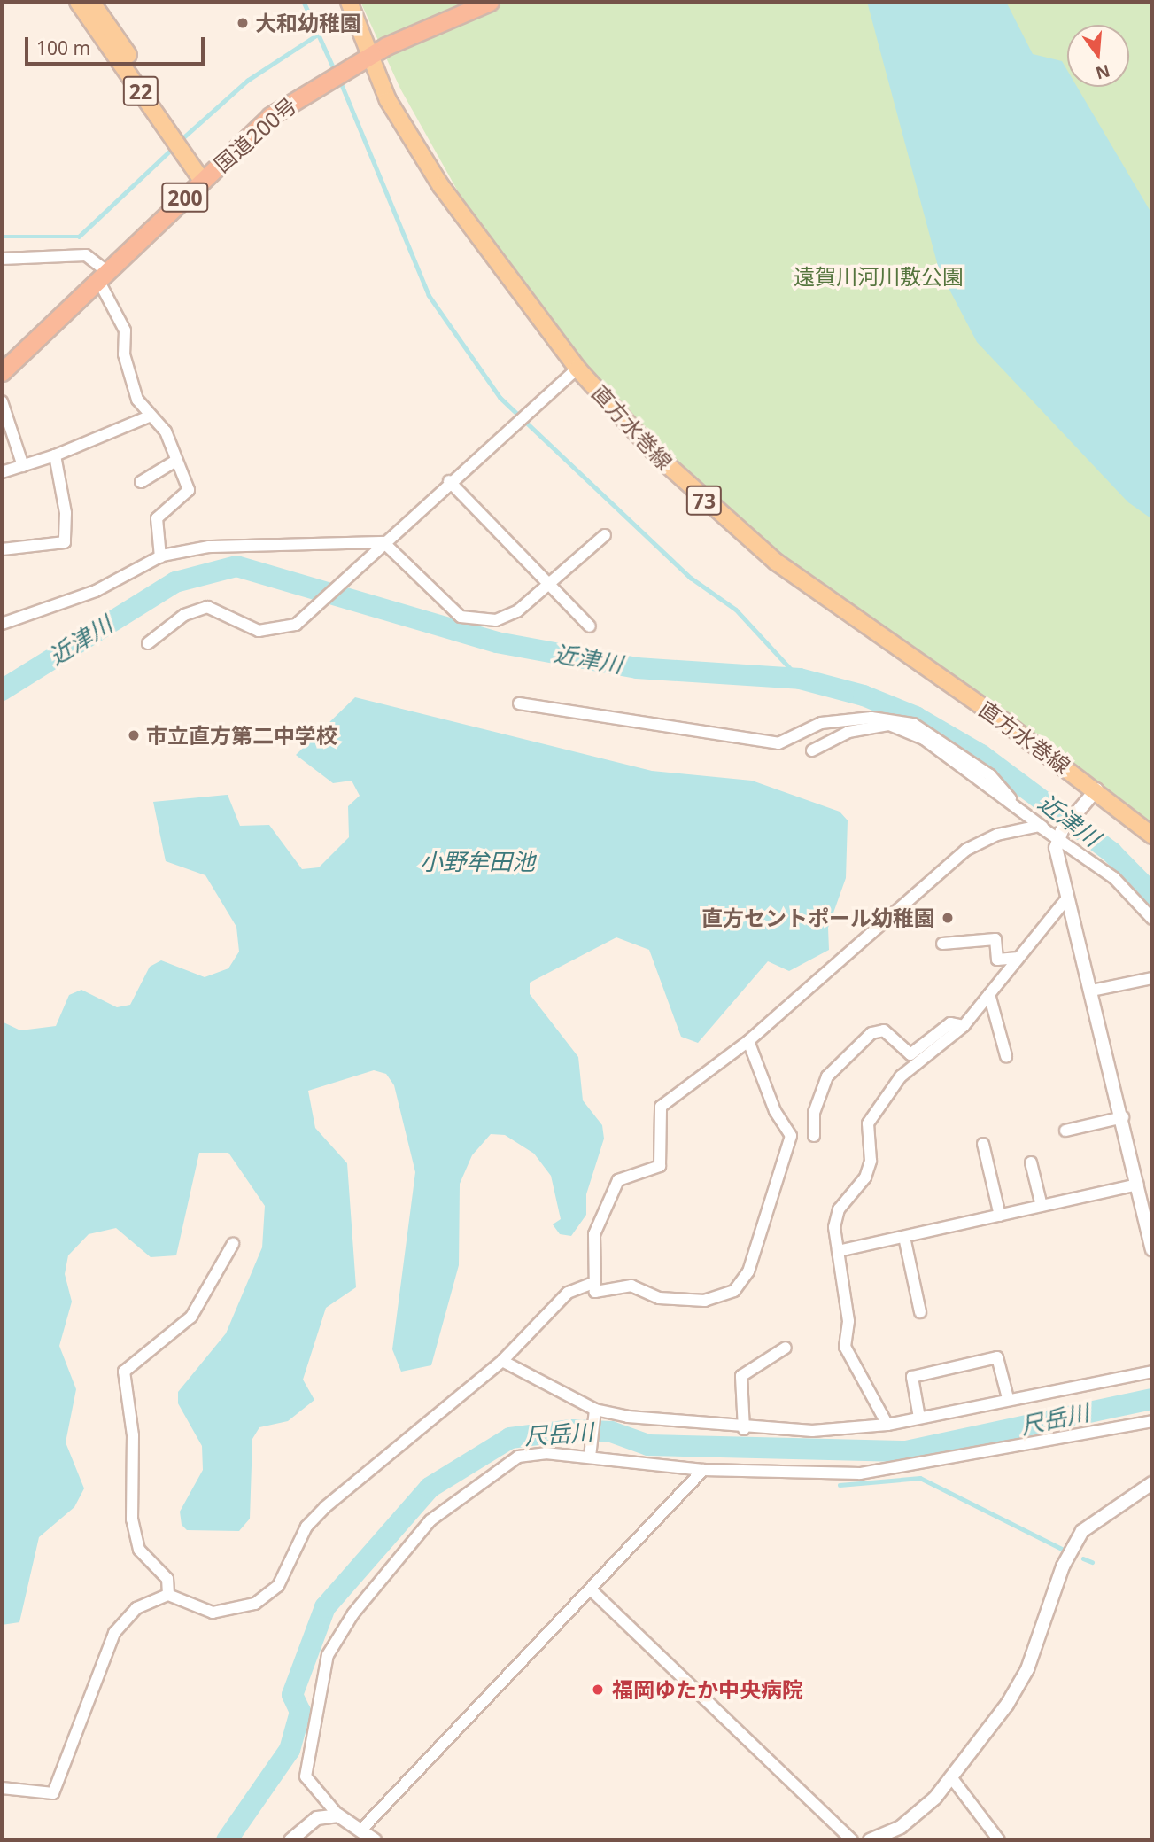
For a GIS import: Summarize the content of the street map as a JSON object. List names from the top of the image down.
{
  "streets": {
    "highway": ["国道200号", "200"],
    "main road": ["22", "直方水巻線", "73"]
  },
  "crossings": [
    ["22", "国道200号"],
    ["国道200号", "直方水巻線"]
  ],
  "water": ["近津川", "小野牟田池", "尺岳川"],
  "parks": ["遠賀川河川敷公園"],
  "places": [
    "大和幼稚園",
    "市立直方第二中学校",
    "直方セントポール幼稚園",
    "福岡ゆたか中央病院"
  ],
  "scale_bar": "100 m",
  "north": "bottom"
}
